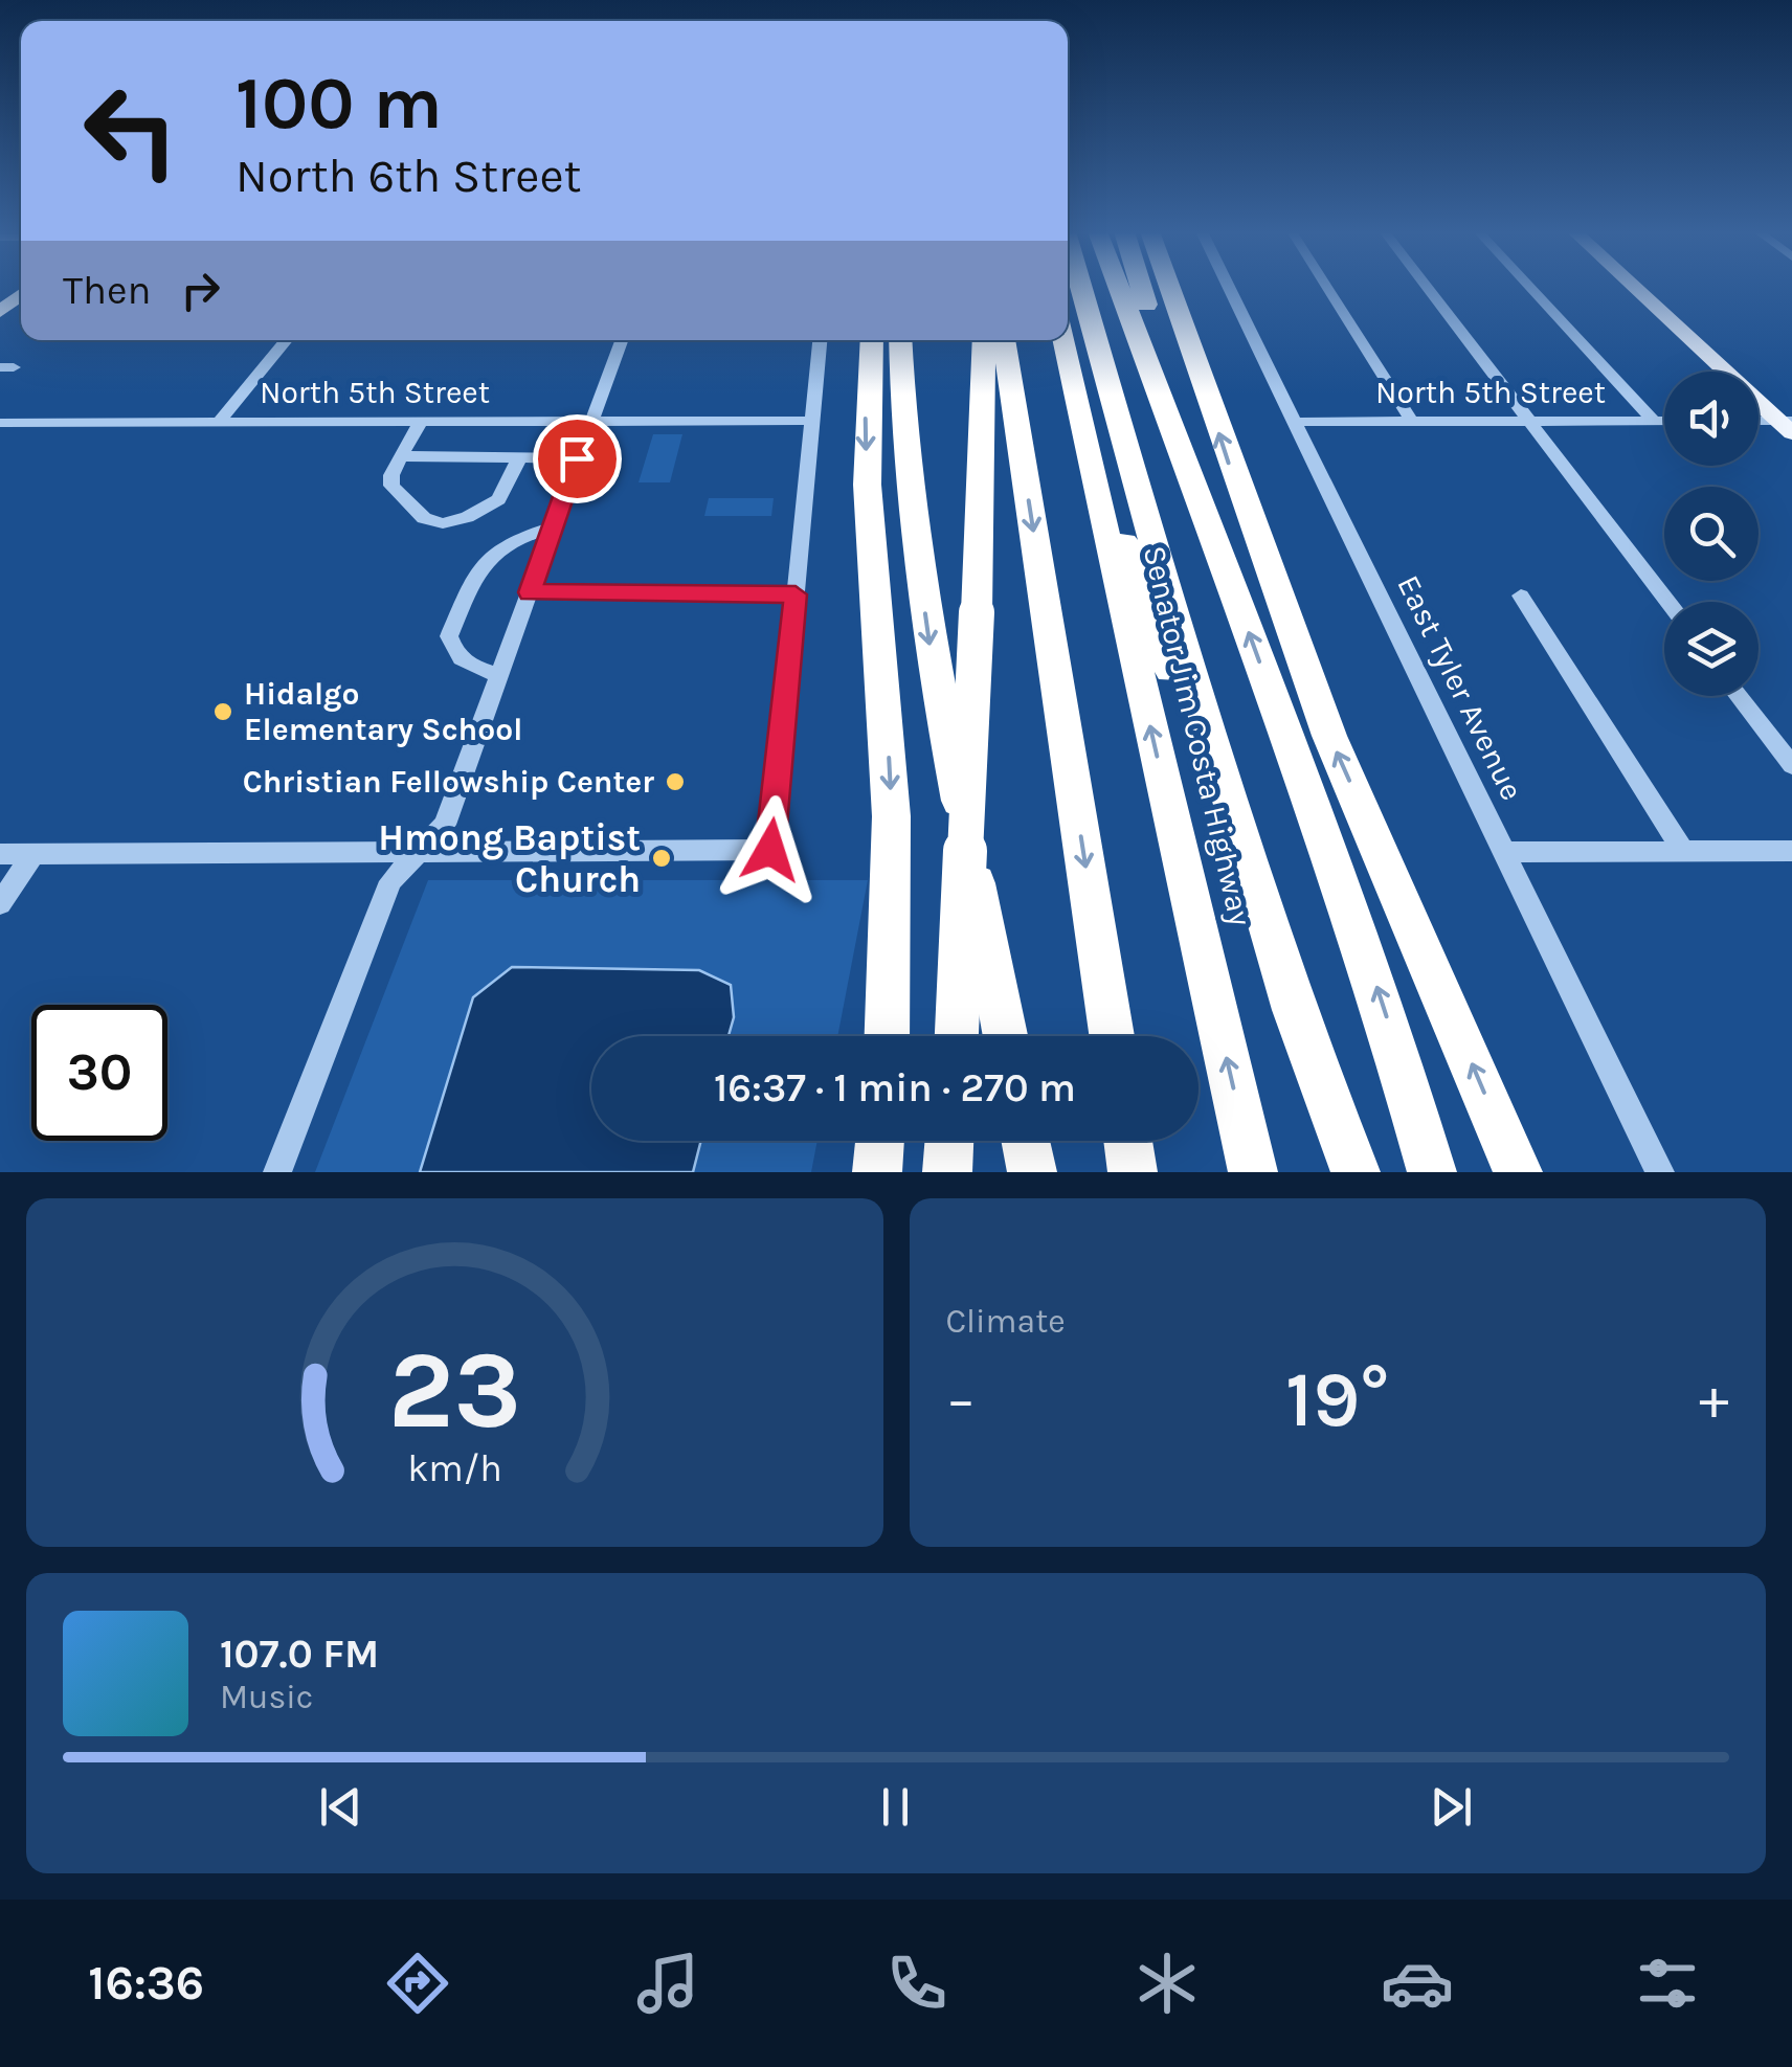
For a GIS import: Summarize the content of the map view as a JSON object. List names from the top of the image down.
{
  "streets": {
    "highway": ["Senator Jim Costa Highway"],
    "street": ["North 5th Street", "East Tyler Avenue"]
  },
  "crossings": [
    ["North 5th Street", "East Tyler Avenue"]
  ],
  "places": ["Hidalgo Elementary School", "Christian Fellowship Center", "Hmong Baptist Church"],
  "page": {
    "turn": ["100 m", "North 6th Street"],
    "then": "Then",
    "limit": "30",
    "trip": "16:37 · 1 min · 270 m",
    "tile": "Climate",
    "heat": ["−", "19°", "+"],
    "song": ["107.0 FM", "Music"],
    "tabs": "16:36",
    "gauge": ["23", "km/h"]
  }
}
